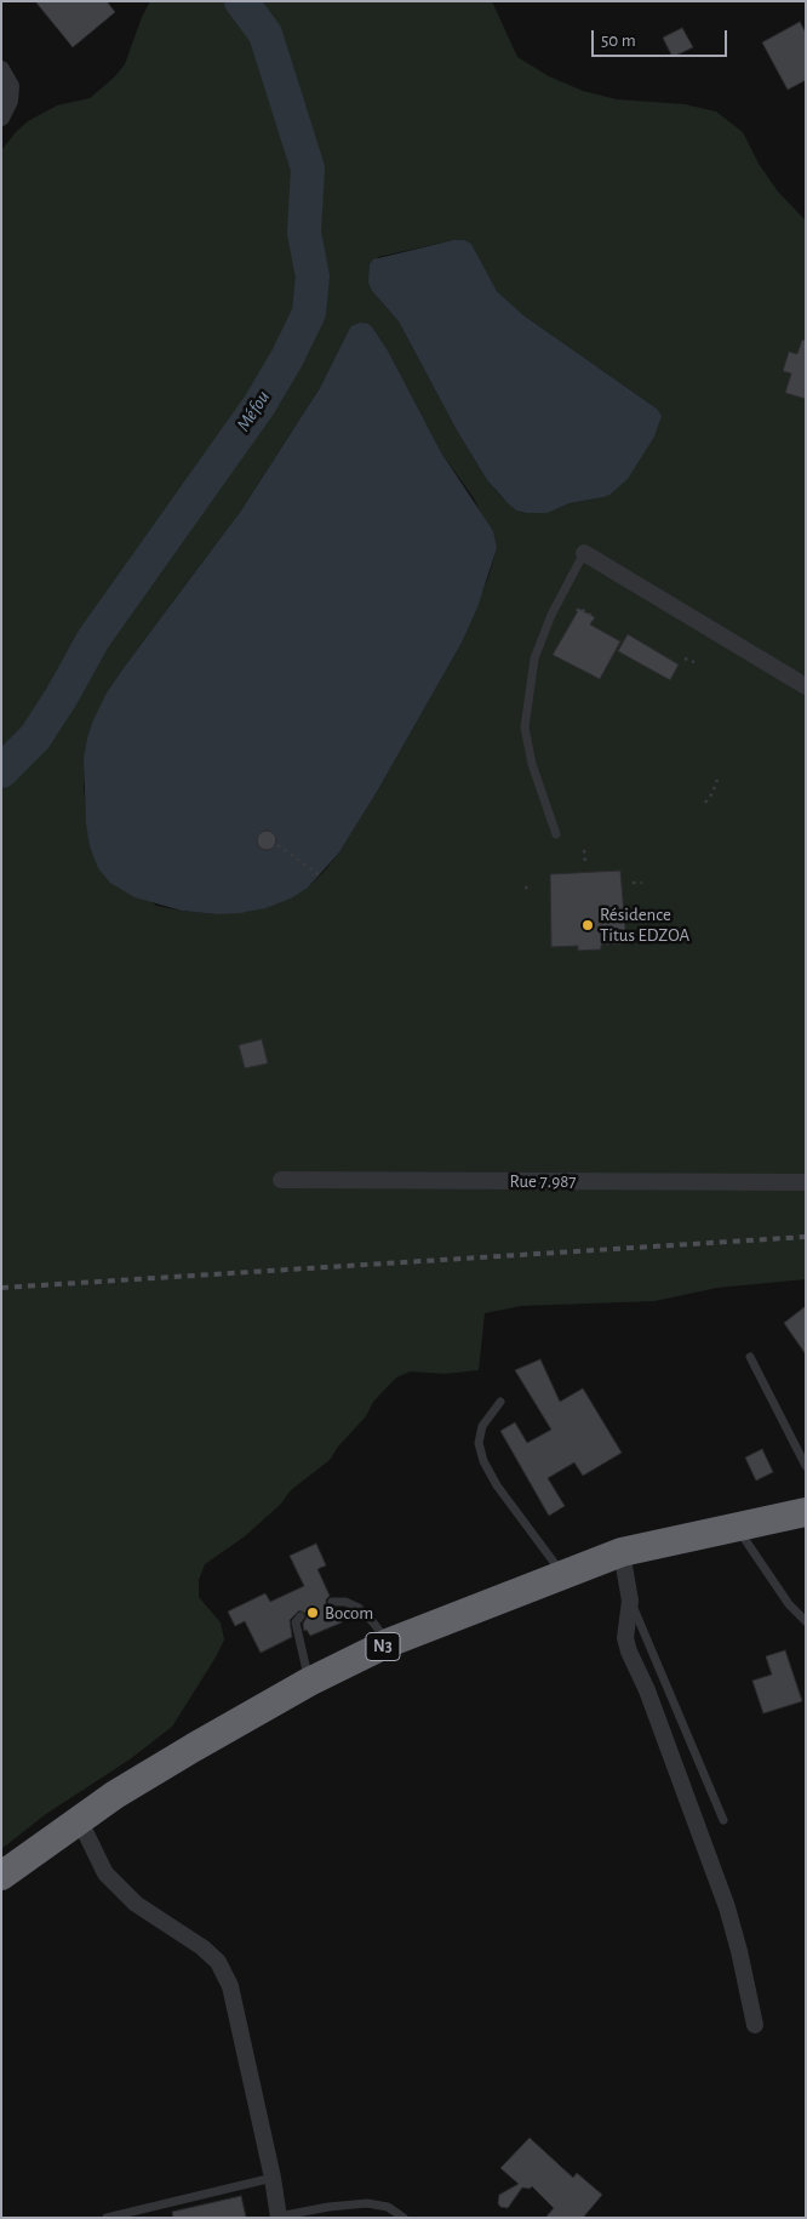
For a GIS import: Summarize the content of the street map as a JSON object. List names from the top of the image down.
{
  "streets": {
    "highway": ["N3"],
    "street": ["Rue 7.987"]
  },
  "water": ["Méfou"],
  "places": ["Résidence Titus EDZOA", "Bocom"],
  "scale_bar": "50 m"
}
